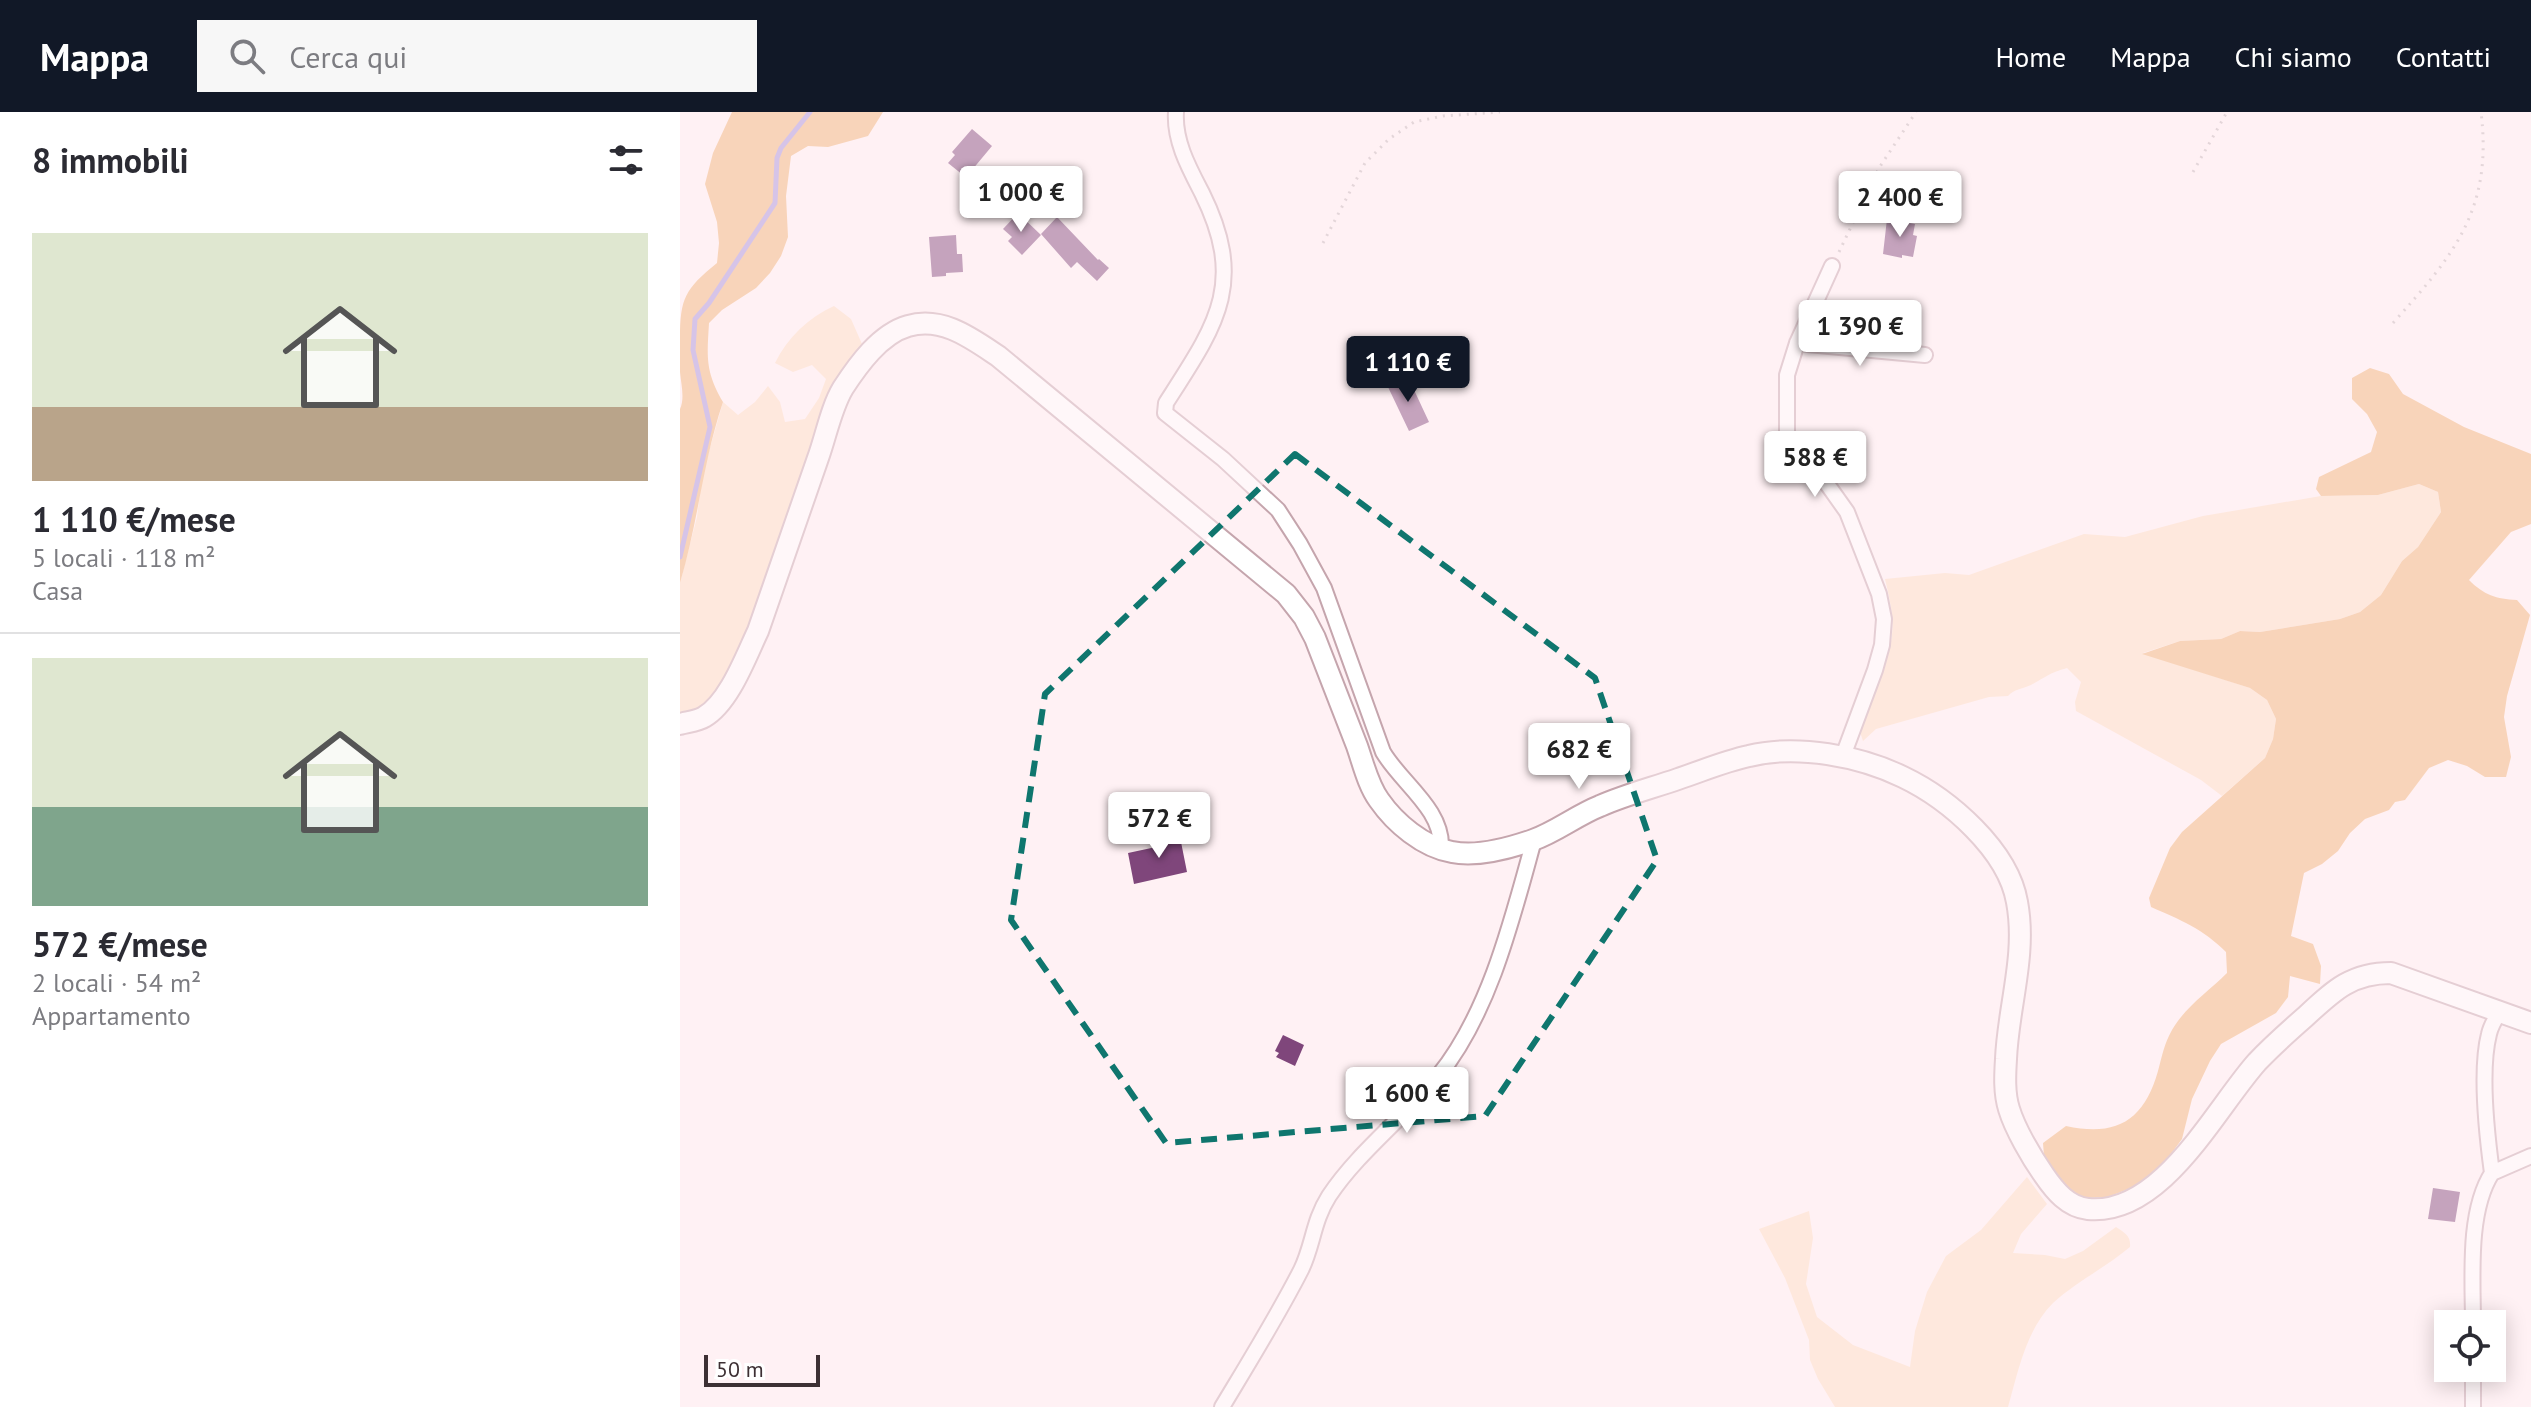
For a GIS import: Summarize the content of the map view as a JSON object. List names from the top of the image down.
{
  "scale_bar": "50 m",
  "page": {
    "header": "Mappa",
    "search": "Cerca qui",
    "nav": [
      "Home",
      "Mappa",
      "Chi siamo",
      "Contatti"
    ],
    "heading": "8 immobili",
    "price": [
      "1 000 €",
      "2 400 €",
      "1 390 €",
      "1 110 €",
      "588 €",
      "682 €",
      "572 €",
      "1 600 €"
    ],
    "list": [
      {
        "name": "1 110 €/mese",
        "note": "5 locali · 118 m² · Casa"
      },
      {
        "name": "572 €/mese",
        "note": "2 locali · 54 m² · Appartamento"
      }
    ],
    "scale": "50 m"
  }
}
